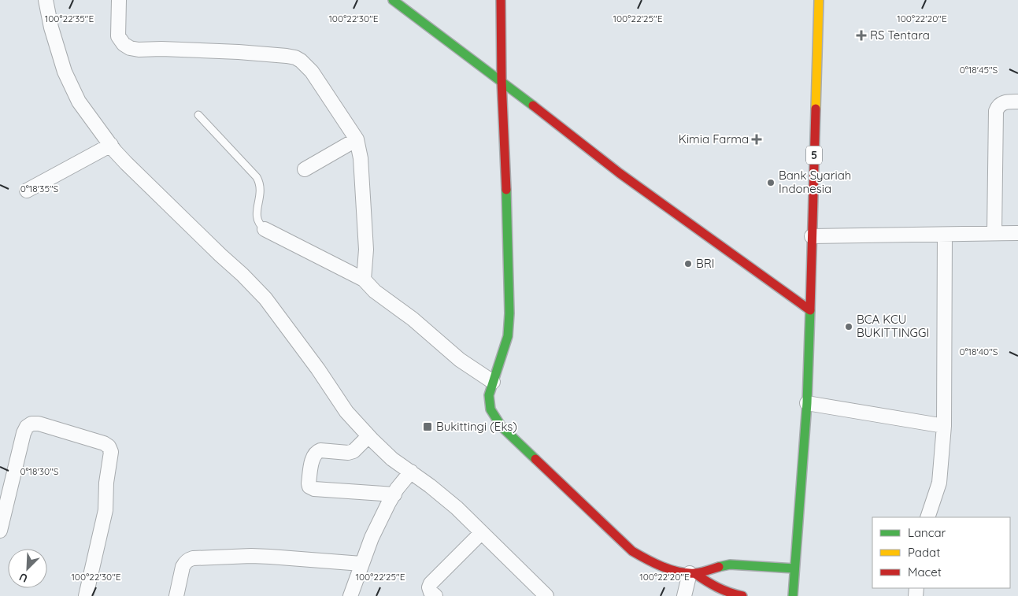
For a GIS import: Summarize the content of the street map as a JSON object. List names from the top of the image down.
{
  "streets": {
    "main road": ["5"]
  },
  "places": {
    "health": ["RS Tentara", "Kimia Farma"],
    "other": ["Bank Syariah Indonesia", "BRI", "BCA KCU BUKITTINGGI"],
    "transit": ["Bukittingi (Eks)"]
  },
  "legend": ["Lancar", "Padat", "Macet"],
  "north": "bottom left",
  "coordinates": [
    "100°22'30\"E",
    "100°22'25\"E",
    "100°22'20\"E",
    "100°22'35\"E",
    "0°18'45\"S",
    "0°18'35\"S",
    "0°18'40\"S",
    "0°18'30\"S"
  ]
}
